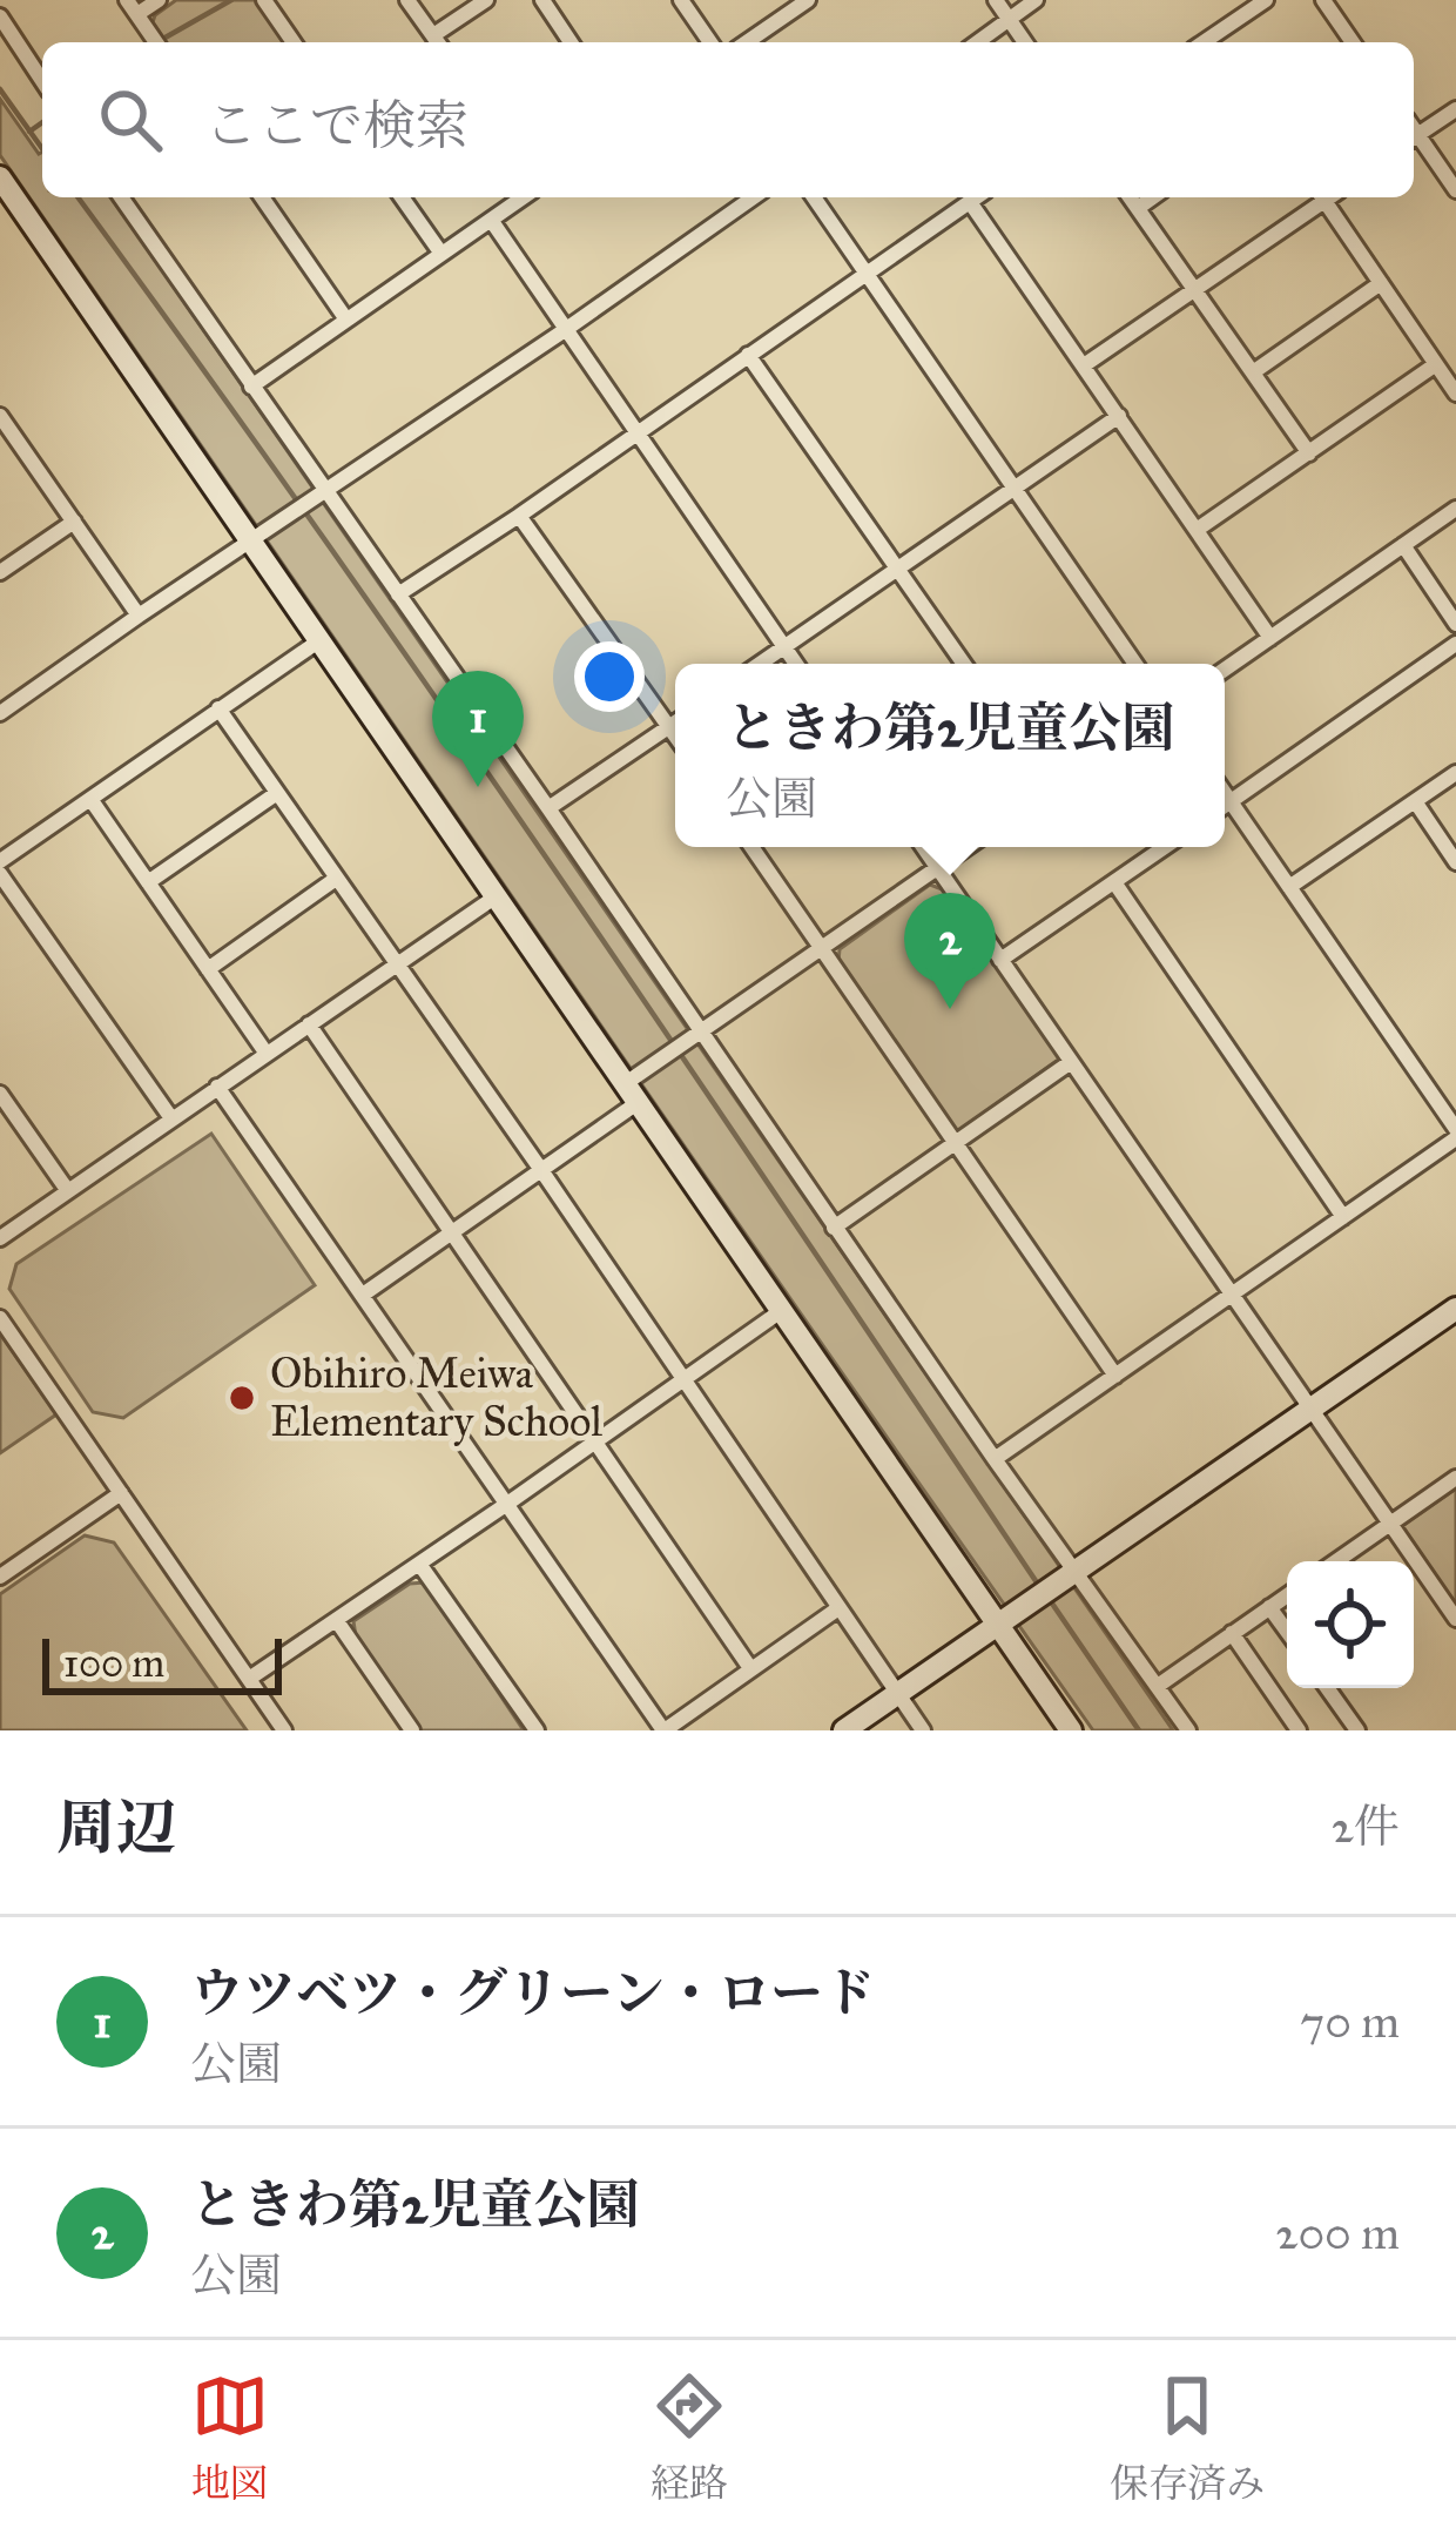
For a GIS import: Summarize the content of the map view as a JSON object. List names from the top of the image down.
{
  "places": ["Obihiro Meiwa Elementary School"],
  "scale_bar": "100 m",
  "page": {
    "search": "ここで検索",
    "popup": ["ときわ第2児童公園", "公園"],
    "pins": ["1", "2"],
    "scale": "100 m",
    "heading": ["周辺", "2件"],
    "list": [
      {
        "mark": "1",
        "name": "ウツベツ・グリーン・ロード",
        "note": "公園",
        "value": "70 m"
      },
      {
        "mark": "2",
        "name": "ときわ第2児童公園",
        "note": "公園",
        "value": "200 m"
      }
    ],
    "nav": ["地図", "経路", "保存済み"]
  }
}
